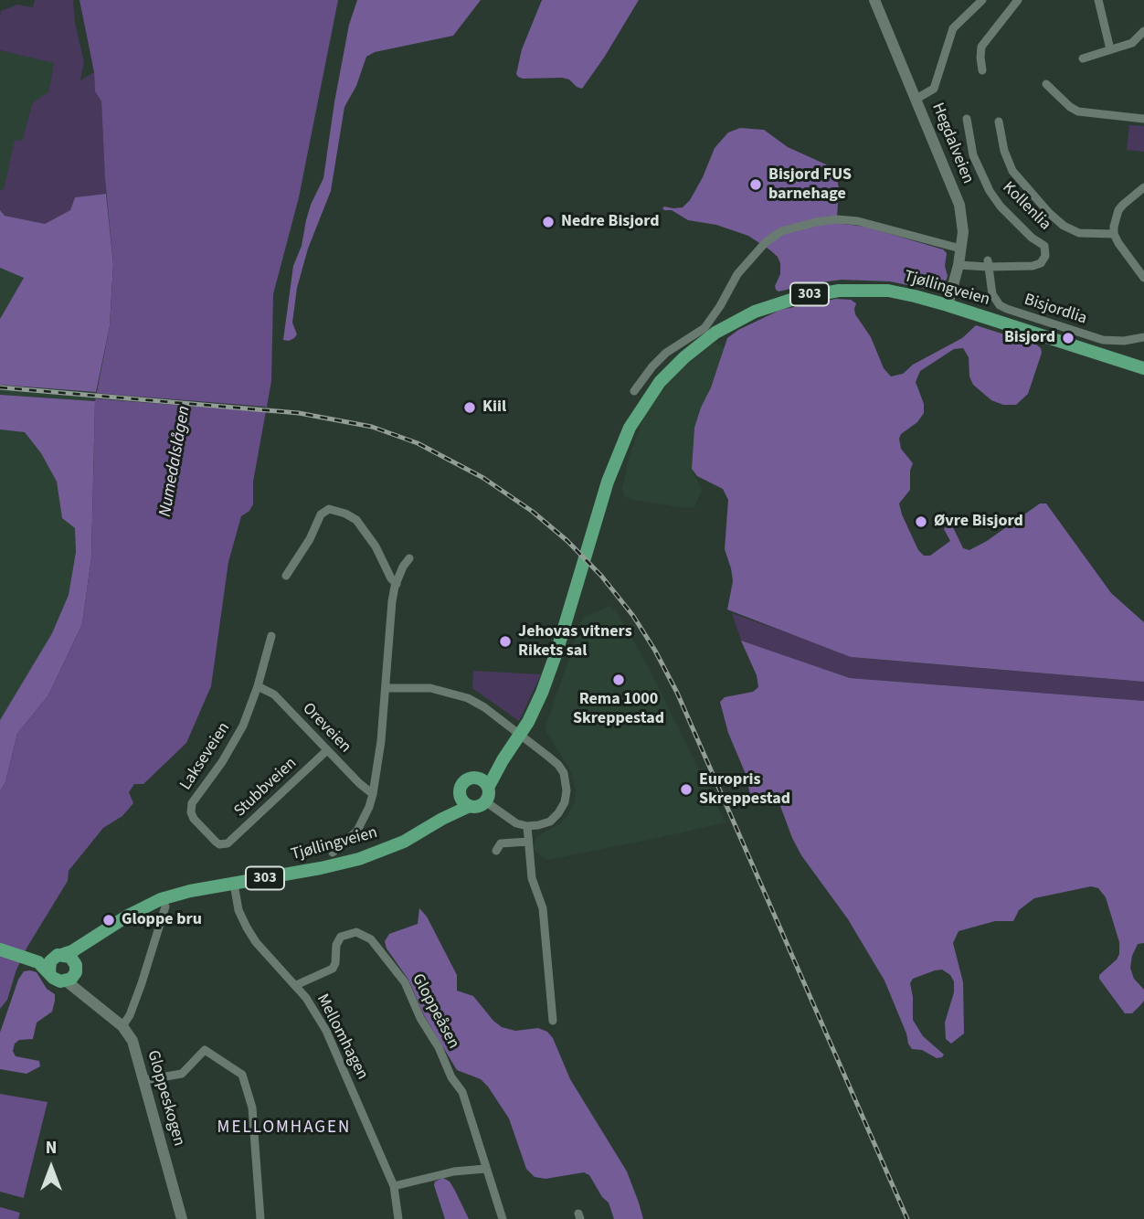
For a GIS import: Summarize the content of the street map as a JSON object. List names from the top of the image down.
{
  "streets": {
    "main road": ["Tjøllingveien", "303"],
    "street": [
      "Hegdalveien",
      "Kollenlia",
      "Bisjordlia",
      "Oreveien",
      "Lakseveien",
      "Stubbveien",
      "Gloppeåsen",
      "Mellomhagen",
      "Gloppeskogen"
    ]
  },
  "crossings": [
    ["Hegdalveien", "Tjøllingveien"],
    ["Kollenlia", "Bisjordlia"],
    ["Tjøllingveien", "303"],
    ["Tjøllingveien", "Mellomhagen"],
    ["Tjøllingveien", "Gloppeskogen"],
    ["303", "Gloppeskogen"],
    ["Oreveien", "Lakseveien"],
    ["Oreveien", "Stubbveien"],
    ["Lakseveien", "Stubbveien"],
    ["Gloppeåsen", "Mellomhagen"]
  ],
  "districts": ["MELLOMHAGEN"],
  "water": ["Numedalslågen"],
  "places": [
    "Bisjord FUS barnehage",
    "Nedre Bisjord",
    "Bisjord",
    "Kiil",
    "Øvre Bisjord",
    "Jehovas vitners Rikets sal",
    "Rema 1000 Skreppestad",
    "Europris Skreppestad",
    "Gloppe bru"
  ],
  "north": "top"
}
